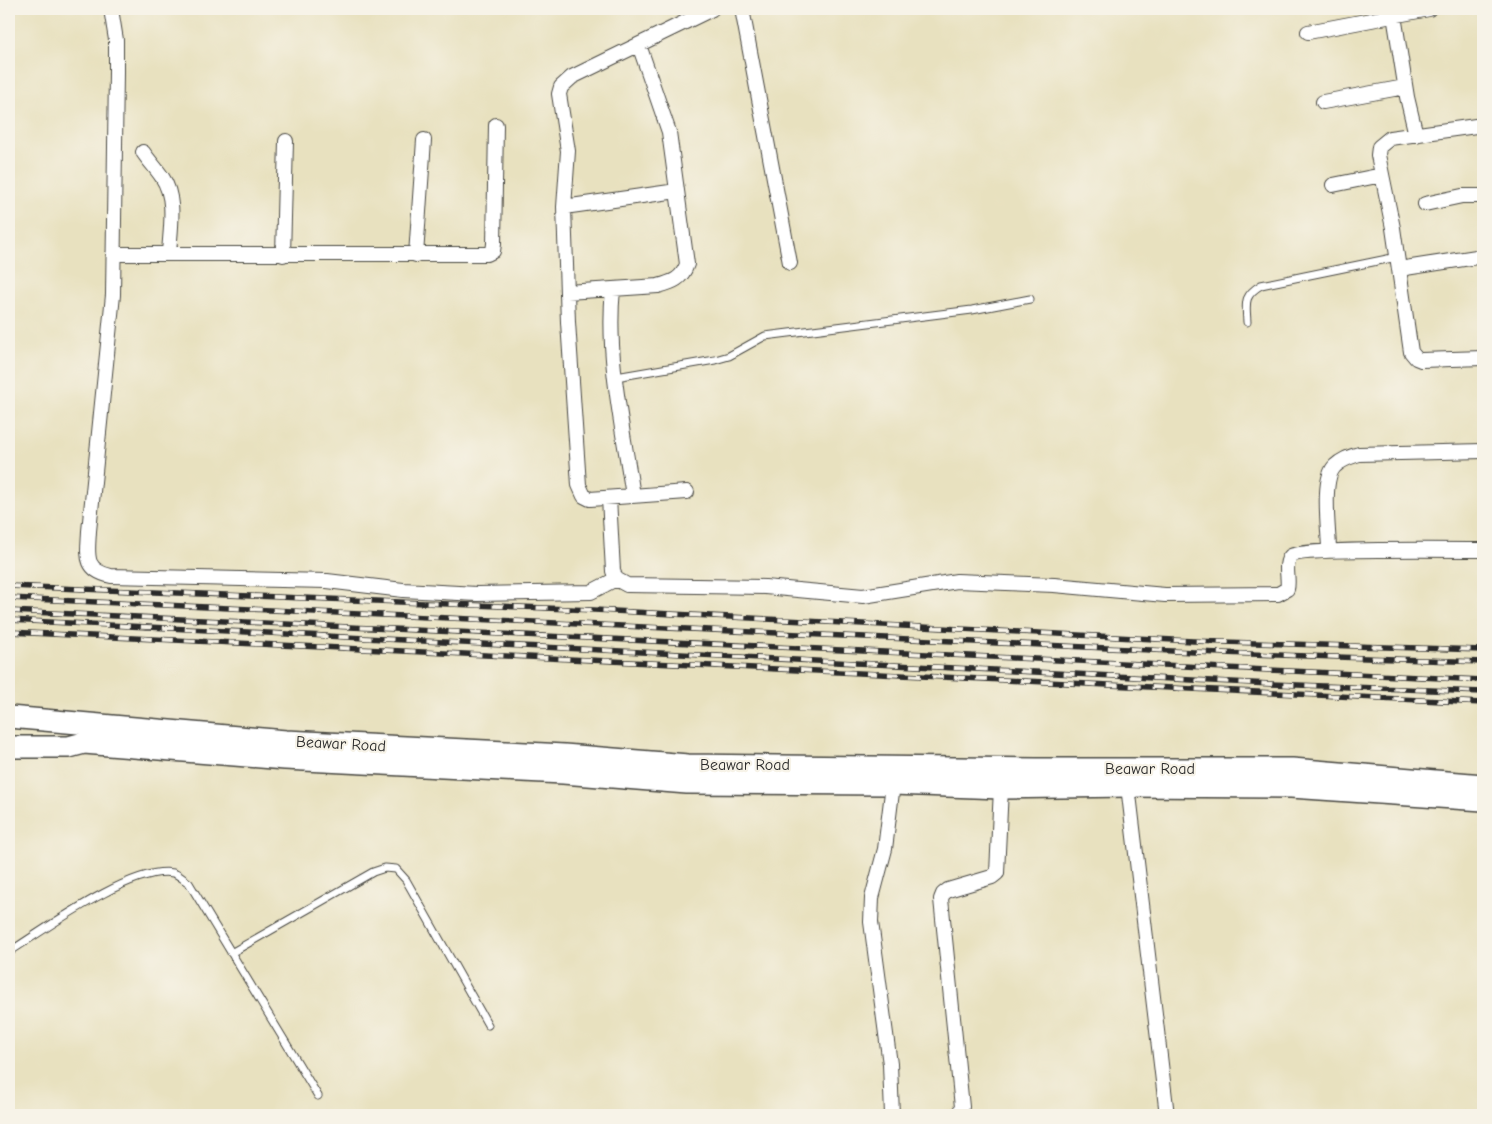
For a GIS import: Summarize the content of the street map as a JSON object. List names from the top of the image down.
{
  "streets": {
    "main road": ["Beawar Road"]
  }
}
